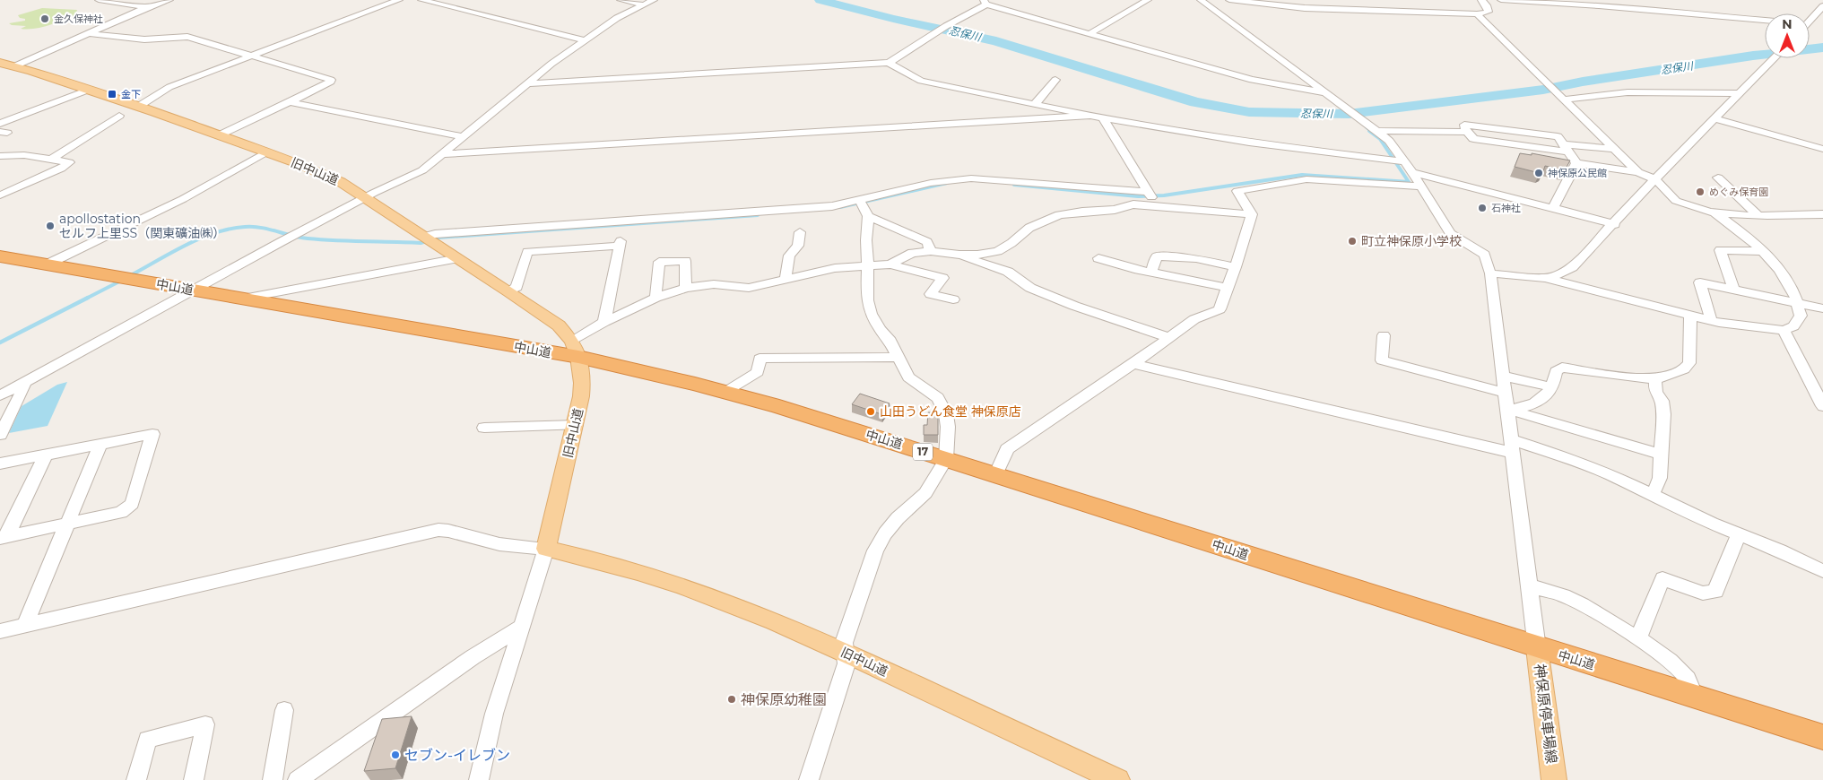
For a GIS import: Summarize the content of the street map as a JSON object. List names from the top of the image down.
{
  "streets": {
    "highway": ["中山道", "17"],
    "main road": ["旧中山道", "神保原停車場線"]
  },
  "crossings": [
    ["旧中山道", "中山道"],
    ["中山道", "神保原停車場線"]
  ],
  "water": ["忍保川"],
  "places": {
    "other": [
      "金久保神社",
      "神保原公民館",
      "めぐみ保育園",
      "石神社",
      "apollostation セルフ上里SS（関東礦油㈱）",
      "町立神保原小学校",
      "山田うどん食堂 神保原店",
      "神保原幼稚園",
      "セブン-イレブン"
    ],
    "transit": ["金下"]
  },
  "north": "top"
}
